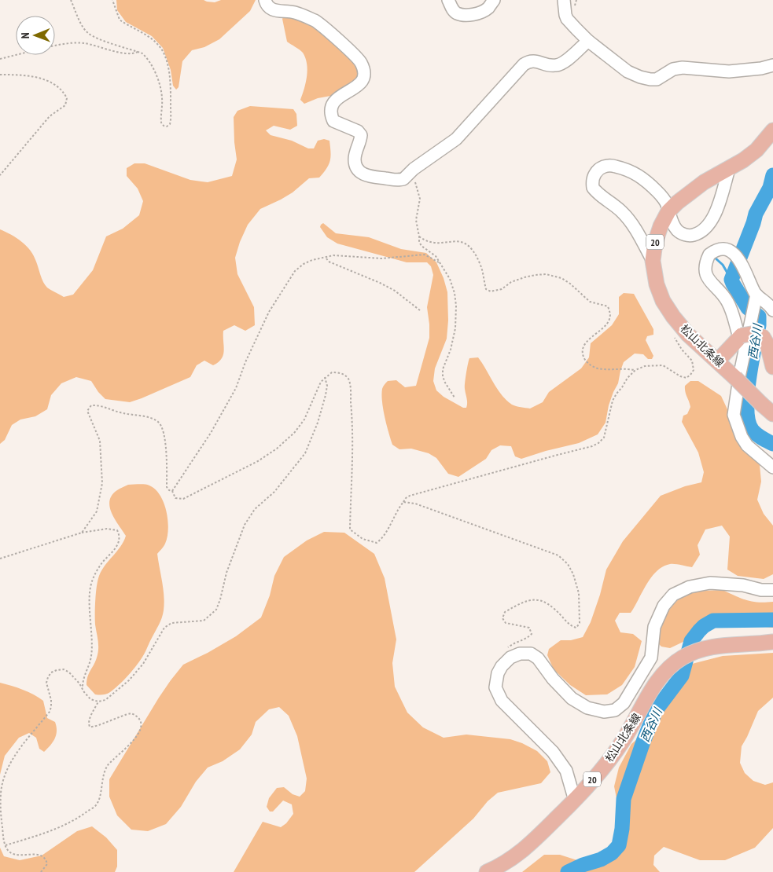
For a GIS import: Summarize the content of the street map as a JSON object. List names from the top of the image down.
{
  "streets": {
    "main road": ["20", "松山北条線"]
  },
  "water": ["西谷川"],
  "north": "left"
}
